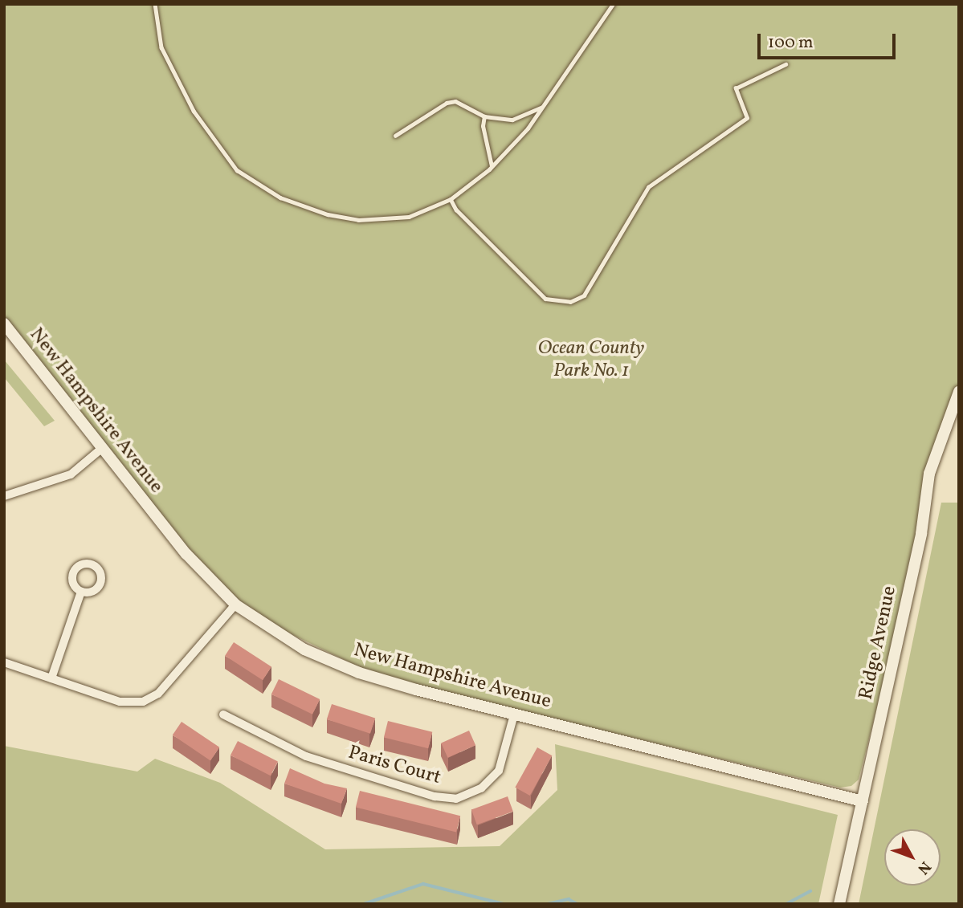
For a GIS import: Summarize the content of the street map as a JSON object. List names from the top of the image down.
{
  "streets": {
    "main road": ["New Hampshire Avenue", "Ridge Avenue"],
    "street": ["Paris Court"]
  },
  "crossings": [
    ["New Hampshire Avenue", "Ridge Avenue"],
    ["New Hampshire Avenue", "Paris Court"]
  ],
  "parks": ["Ocean County Park No. 1"],
  "scale_bar": "100 m",
  "north": "bottom right"
}
